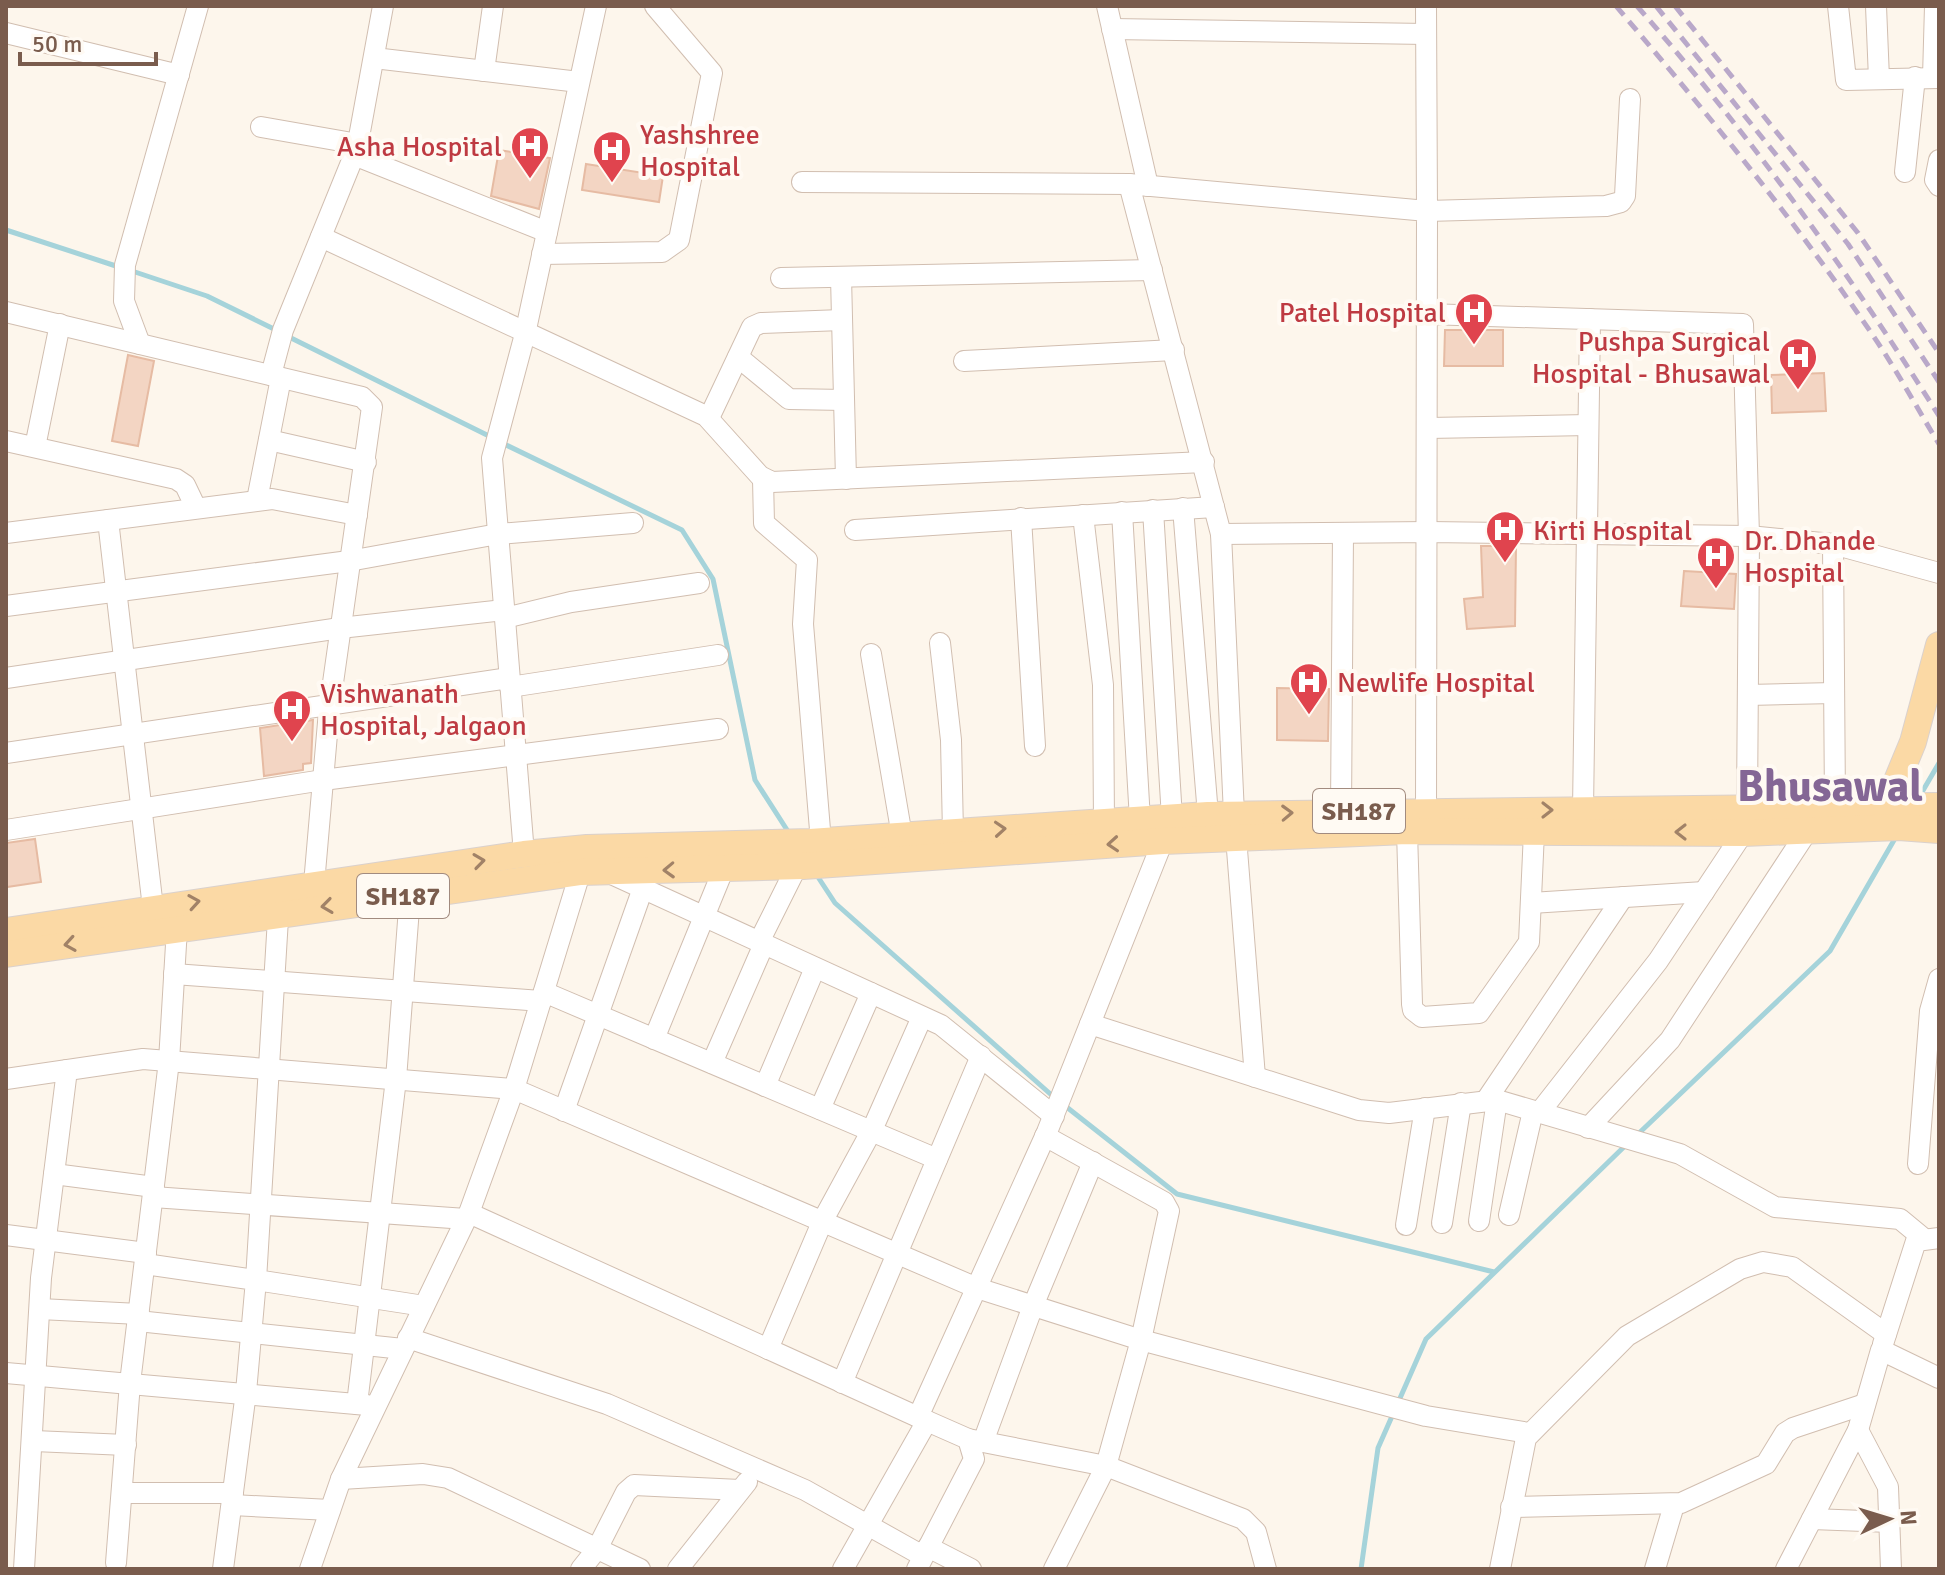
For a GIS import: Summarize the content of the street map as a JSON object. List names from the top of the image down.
{
  "streets": {
    "main road": ["SH187"]
  },
  "districts": ["Bhusawal"],
  "places": {
    "hospital": [
      "Asha Hospital",
      "Yashshree Hospital",
      "Patel Hospital",
      "Pushpa Surgical Hospital - Bhusawal",
      "Kirti Hospital",
      "Dr. Dhande Hospital",
      "Newlife Hospital",
      "Vishwanath Hospital, Jalgaon"
    ]
  },
  "scale_bar": "50 m",
  "north": "right"
}
